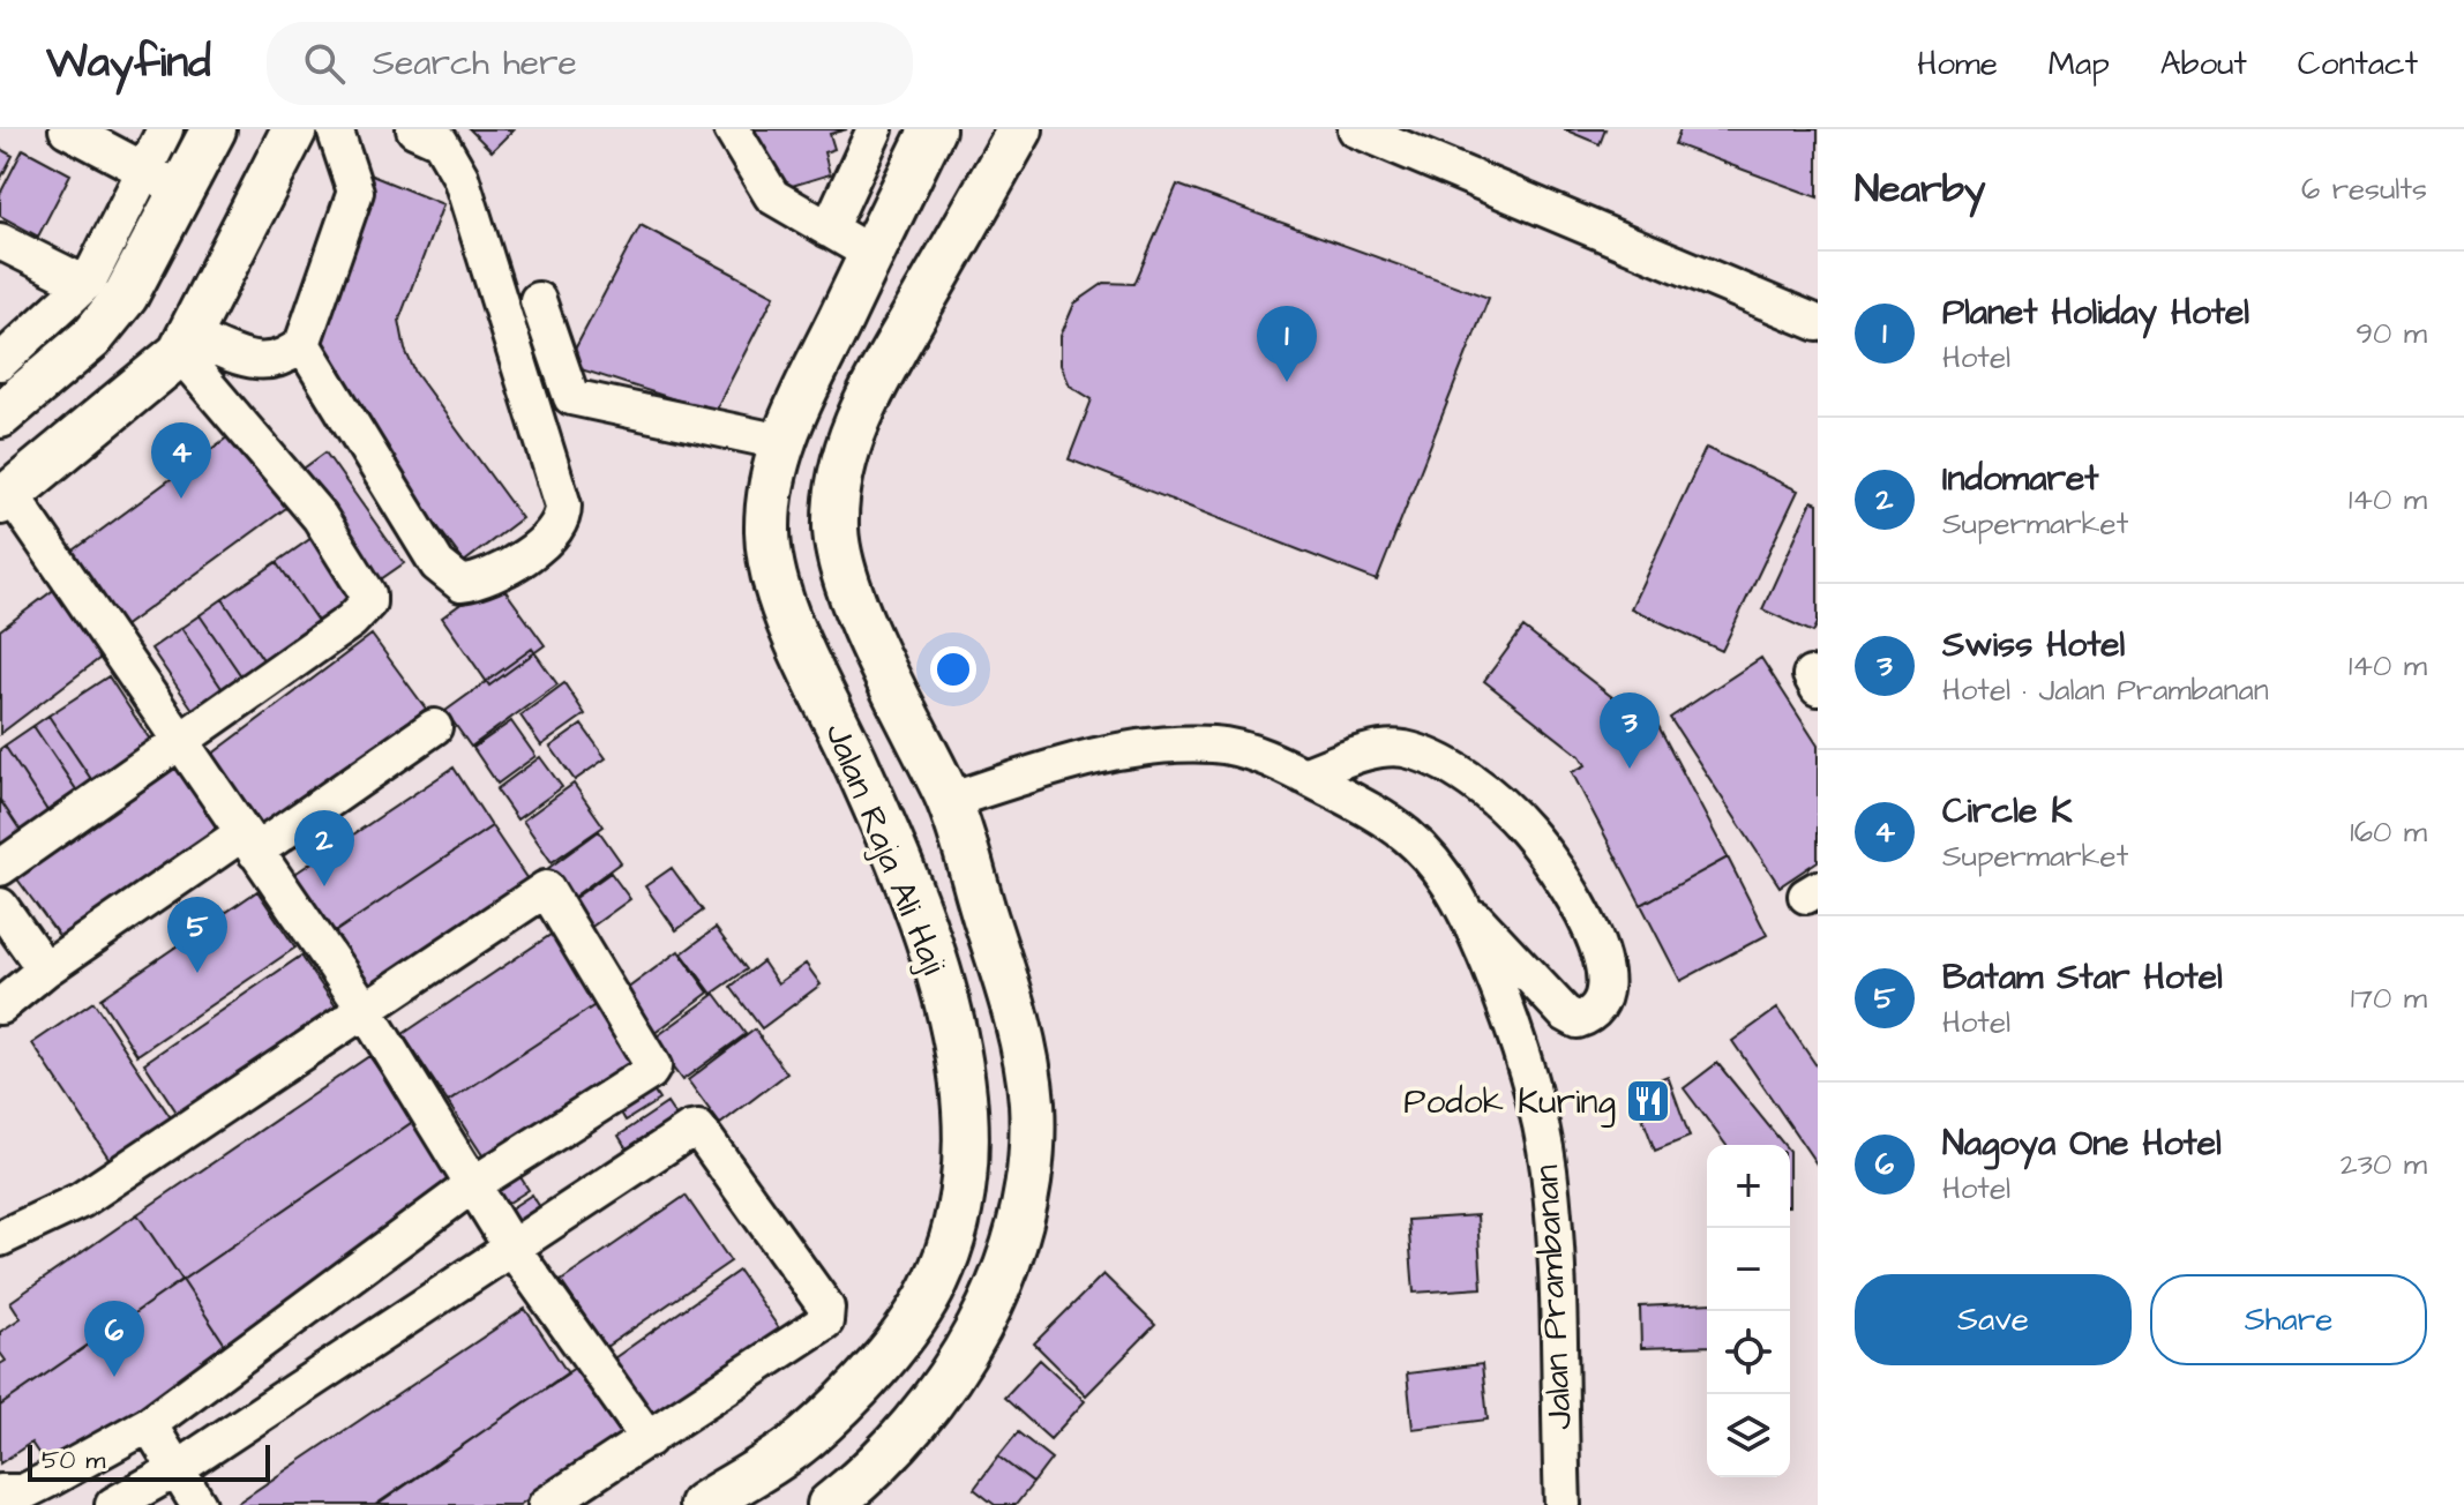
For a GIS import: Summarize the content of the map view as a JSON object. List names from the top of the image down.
{
  "streets": {
    "main road": ["Jalan Raja Ali Haji"],
    "street": ["Jalan Prambanan"]
  },
  "crossings": [
    ["Jalan Raja Ali Haji", "Jalan Prambanan"]
  ],
  "places": {
    "restaurant": ["Podok Kuring"]
  },
  "scale_bar": "50 m",
  "page": {
    "header": "Wayfind",
    "search": "Search here",
    "nav": [
      "Home",
      "Map",
      "About",
      "Contact"
    ],
    "heading": ["Nearby", "6 results"],
    "list": [
      {
        "mark": "1",
        "name": "Planet Holiday Hotel",
        "note": "Hotel",
        "value": "90 m"
      },
      {
        "mark": "2",
        "name": "Indomaret",
        "note": "Supermarket",
        "value": "140 m"
      },
      {
        "mark": "3",
        "name": "Swiss Hotel",
        "note": "Hotel · Jalan Prambanan",
        "value": "140 m"
      },
      {
        "mark": "4",
        "name": "Circle K",
        "note": "Supermarket",
        "value": "160 m"
      },
      {
        "mark": "5",
        "name": "Batam Star Hotel",
        "note": "Hotel",
        "value": "170 m"
      },
      {
        "mark": "6",
        "name": "Nagoya One Hotel",
        "note": "Hotel",
        "value": "230 m"
      }
    ],
    "pins": [
      "1",
      "4",
      "3",
      "2",
      "5",
      "6"
    ],
    "map_buttons": ["+", "−"],
    "buttons": ["Save", "Share"],
    "scale": "50 m"
  }
}
